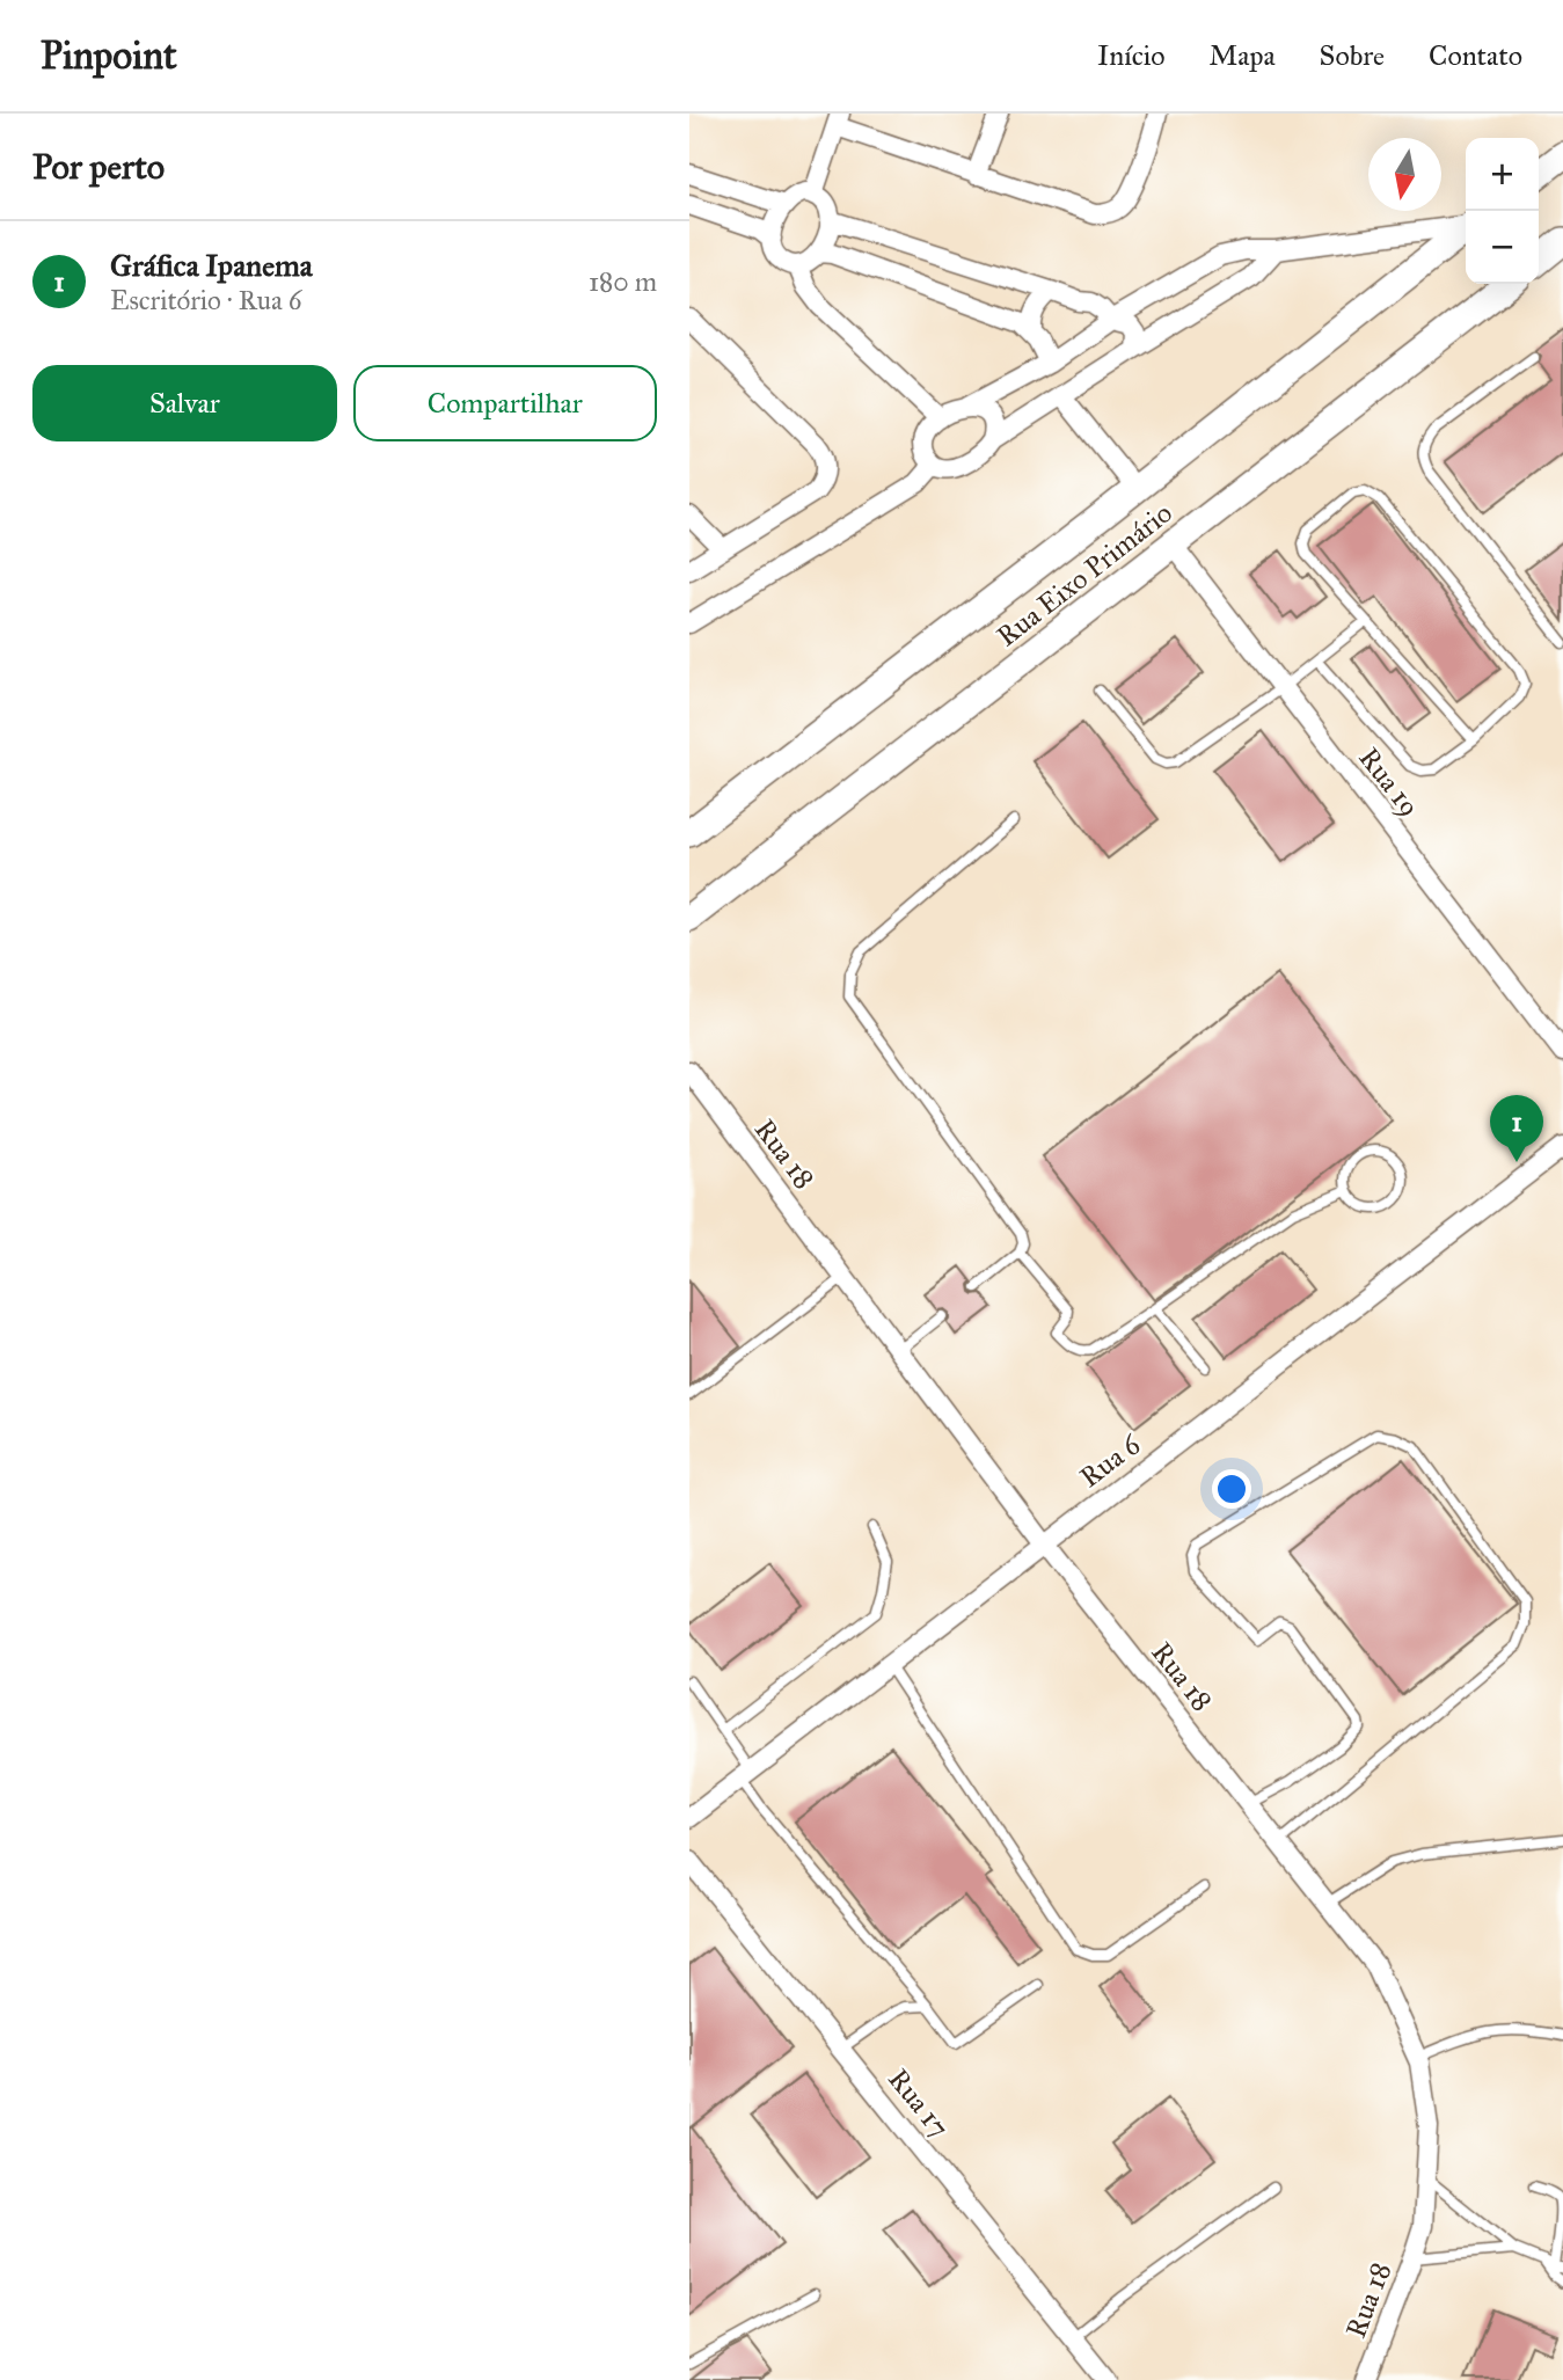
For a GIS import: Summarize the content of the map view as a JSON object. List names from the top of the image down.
{
  "streets": {
    "street": [
      "Rua Eixo Primário",
      "Rua 19",
      "Rua 18",
      "Rua 6",
      "Rua 17"
    ]
  },
  "crossings": [
    ["Rua Eixo Primário", "Rua 19"],
    ["Rua 18", "Rua 6"]
  ],
  "north": "bottom",
  "page": {
    "header": "Pinpoint",
    "nav": [
      "Início",
      "Mapa",
      "Sobre",
      "Contato"
    ],
    "heading": "Por perto",
    "map_buttons": ["+", "−"],
    "list": [
      {
        "mark": "1",
        "name": "Gráfica Ipanema",
        "note": "Escritório · Rua 6",
        "value": "180 m"
      }
    ],
    "buttons": ["Salvar", "Compartilhar"],
    "pins": "1"
  }
}
